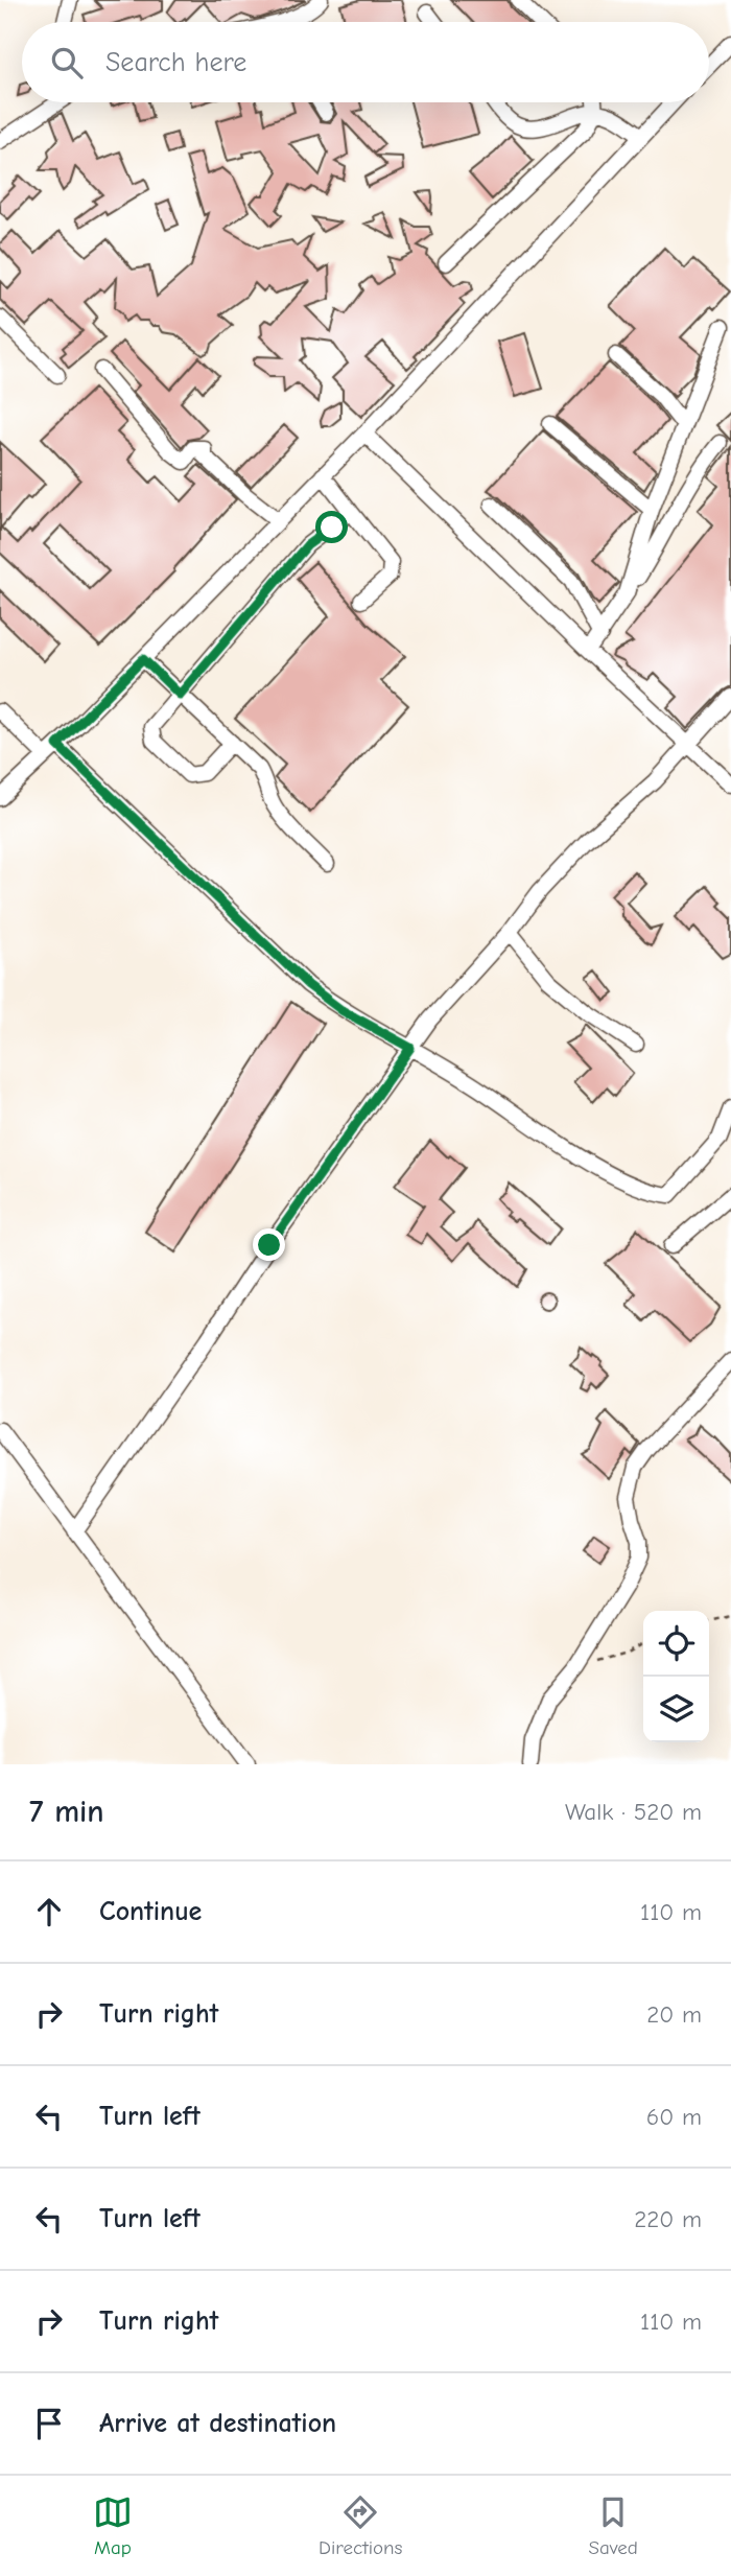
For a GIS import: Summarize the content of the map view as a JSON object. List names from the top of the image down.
{
  "page": {
    "search": "Search here",
    "heading": ["7 min", "Walk · 520 m"],
    "list": [
      ["Continue", "110 m"],
      ["Turn right", "20 m"],
      ["Turn left", "60 m"],
      ["Turn left", "220 m"],
      ["Turn right", "110 m"],
      "Arrive at destination"
    ],
    "nav": ["Map", "Directions", "Saved"]
  }
}
